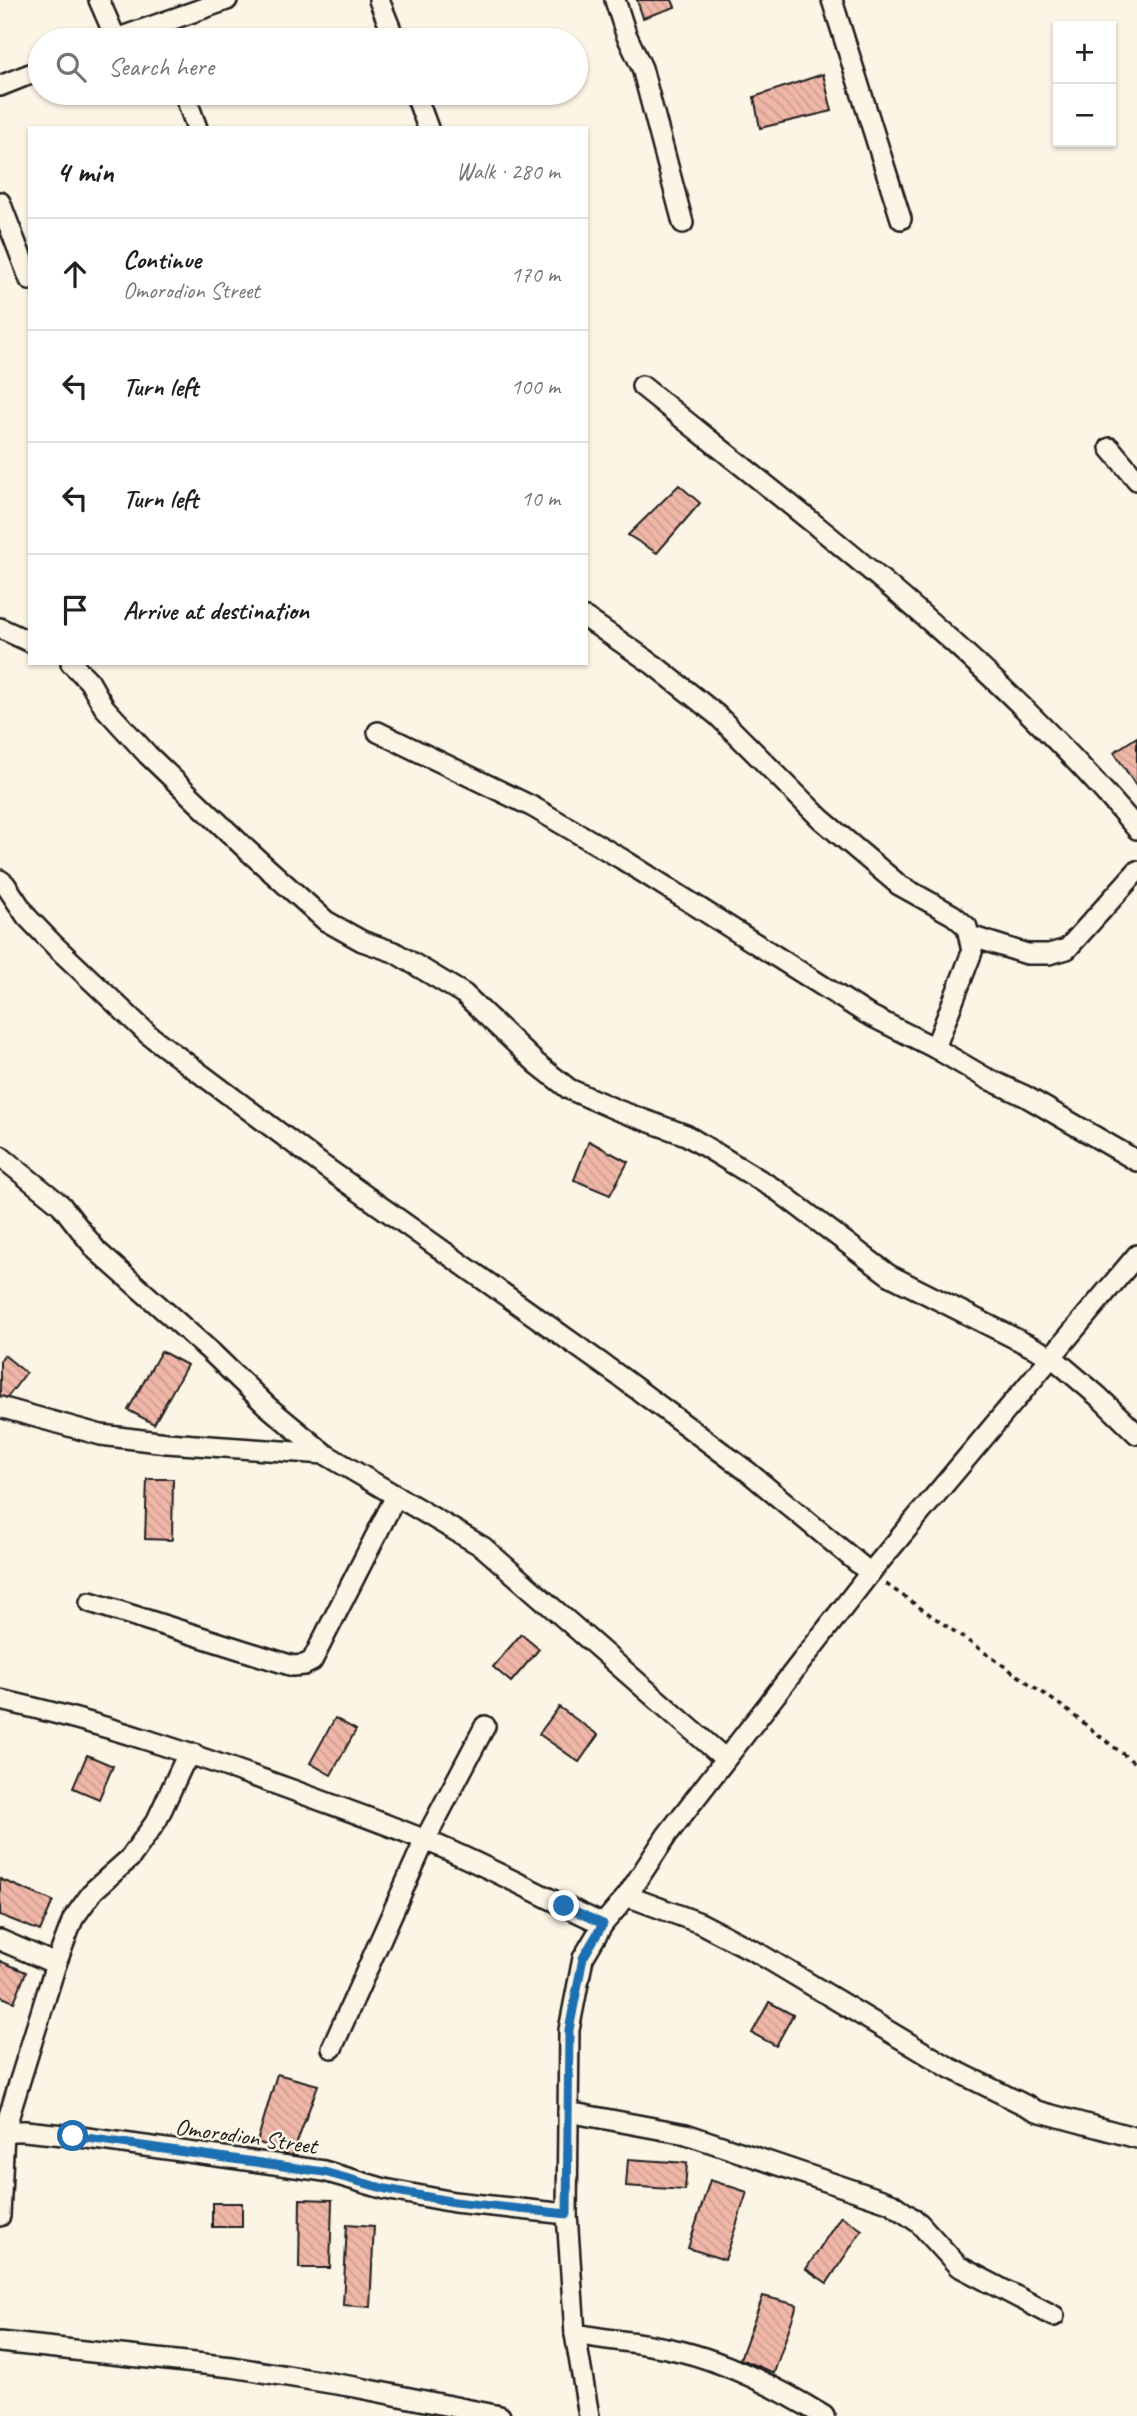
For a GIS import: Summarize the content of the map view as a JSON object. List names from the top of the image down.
{
  "streets": {
    "street": ["Omorodion Street"]
  },
  "page": {
    "map_buttons": ["+", "−"],
    "search": "Search here",
    "heading": ["4 min", "Walk · 280 m"],
    "list": [
      ["Continue", "Omorodion Street", "170 m"],
      ["Turn left", "100 m"],
      ["Turn left", "10 m"],
      "Arrive at destination"
    ]
  }
}
